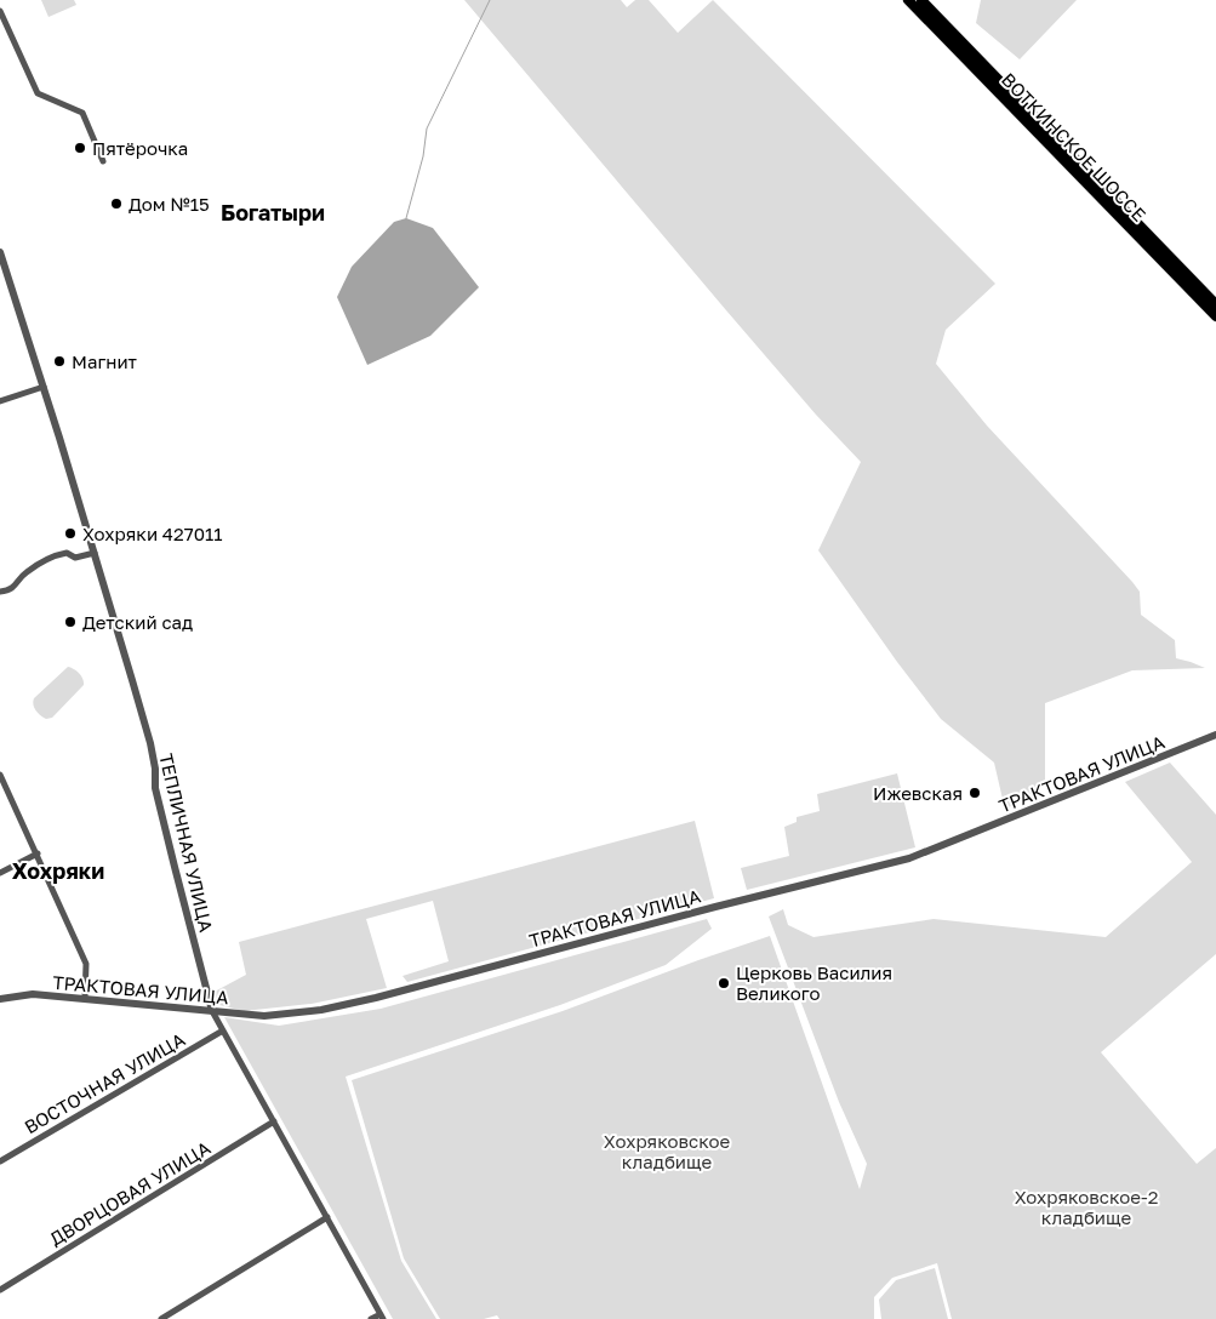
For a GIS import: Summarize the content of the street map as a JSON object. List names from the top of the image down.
{
  "streets": {
    "main road": ["ВОТКИНСКОЕ ШОССЕ"],
    "street": [
      "ТРАКТОВАЯ УЛИЦА",
      "ТЕПЛИЧНАЯ УЛИЦА",
      "ВОСТОЧНАЯ УЛИЦА",
      "ДВОРЦОВАЯ УЛИЦА"
    ]
  },
  "crossings": [
    ["ТРАКТОВАЯ УЛИЦА", "ТЕПЛИЧНАЯ УЛИЦА"],
    ["ТЕПЛИЧНАЯ УЛИЦА", "ВОСТОЧНАЯ УЛИЦА"],
    ["ТЕПЛИЧНАЯ УЛИЦА", "ДВОРЦОВАЯ УЛИЦА"]
  ],
  "districts": ["Богатыри", "Хохряки"],
  "parks": ["Хохряковское кладбище", "Хохряковское-2 кладбище"],
  "places": [
    "Пятёрочка",
    "Дом №15",
    "Магнит",
    "Хохряки 427011",
    "Детский сад",
    "Ижевская",
    "Церковь Василия Великого"
  ]
}
